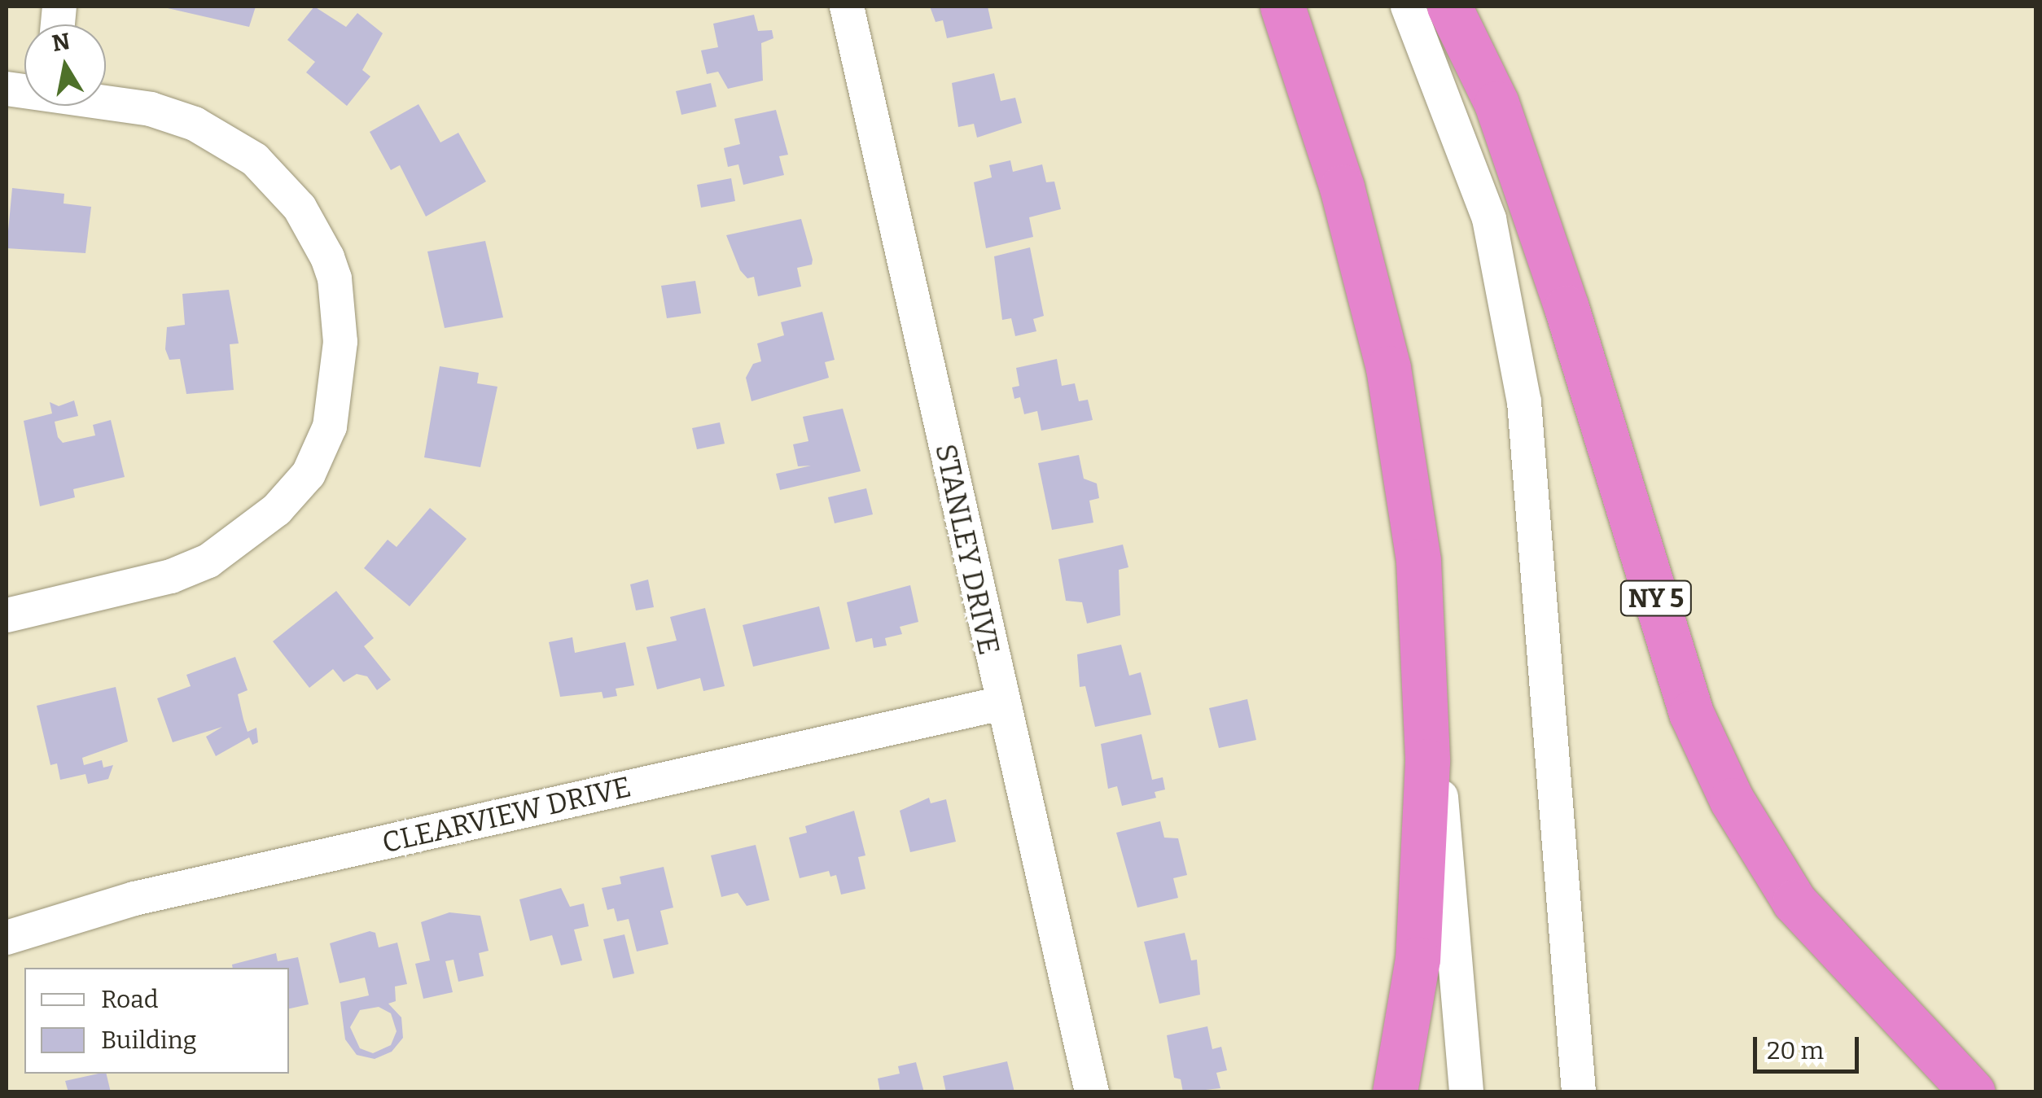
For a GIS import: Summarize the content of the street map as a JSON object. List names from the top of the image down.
{
  "streets": {
    "highway": ["NY 5"],
    "street": ["STANLEY DRIVE", "CLEARVIEW DRIVE"]
  },
  "crossings": [
    ["STANLEY DRIVE", "CLEARVIEW DRIVE"]
  ],
  "legend": ["Road", "Building"],
  "scale_bar": "20 m",
  "north": "top"
}
